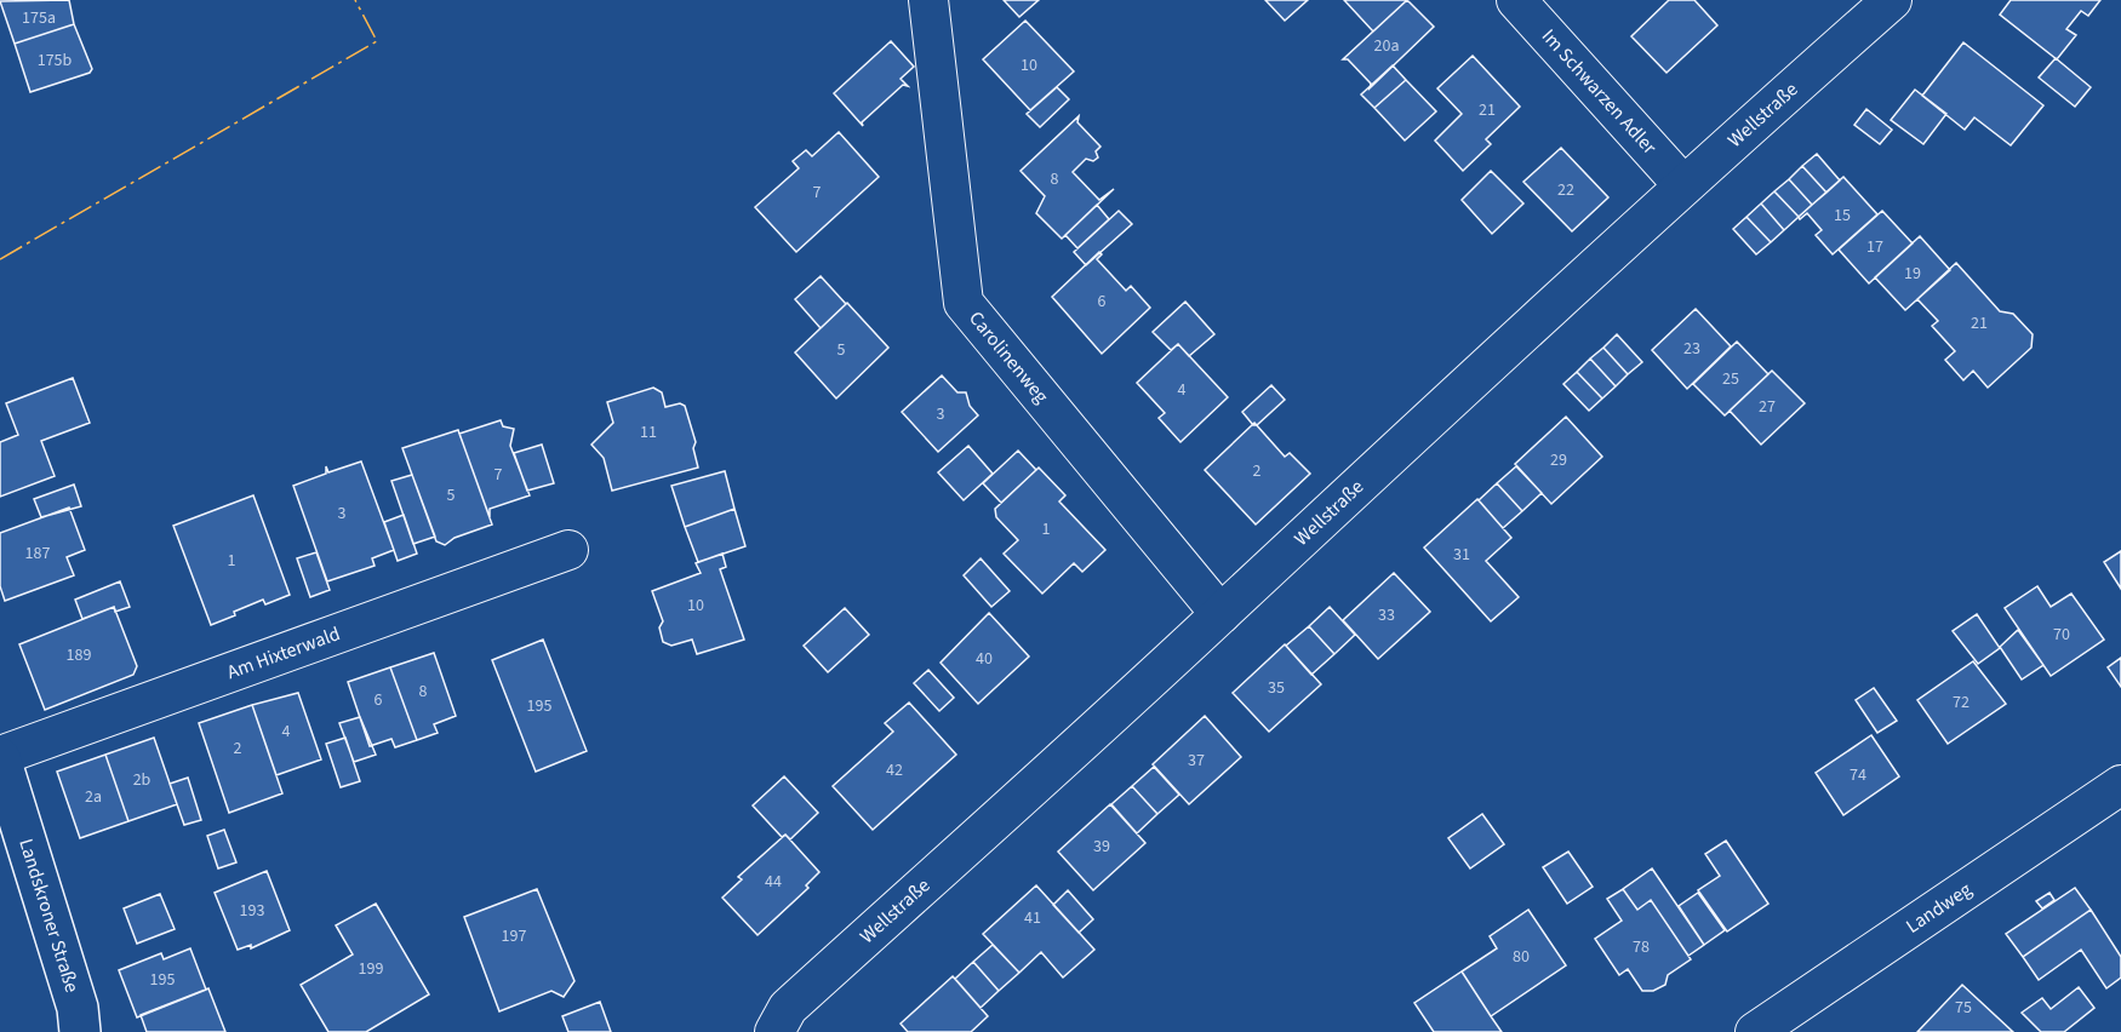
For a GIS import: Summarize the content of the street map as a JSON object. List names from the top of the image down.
{
  "streets": {
    "street": [
      "Im Schwarzen Adler",
      "Wellstraße",
      "Carolinenweg",
      "Am Hixterwald",
      "Landweg",
      "Landskroner Straße"
    ]
  },
  "crossings": [
    ["Im Schwarzen Adler", "Wellstraße"],
    ["Wellstraße", "Carolinenweg"],
    ["Am Hixterwald", "Landskroner Straße"]
  ],
  "house_numbers": [
    "175a",
    "20a",
    "175b",
    "10",
    "21",
    "8",
    "22",
    "7",
    "15",
    "17",
    "19",
    "6",
    "21",
    "23",
    "5",
    "25",
    "4",
    "27",
    "3",
    "11",
    "29",
    "2",
    "7",
    "5",
    "3",
    "1",
    "187",
    "31",
    "1",
    "10",
    "33",
    "70",
    "189",
    "40",
    "35",
    "8",
    "6",
    "72",
    "195",
    "4",
    "2",
    "37",
    "42",
    "74",
    "2b",
    "2a",
    "39",
    "44",
    "193",
    "41",
    "197",
    "78",
    "80",
    "199",
    "195",
    "75"
  ]
}
